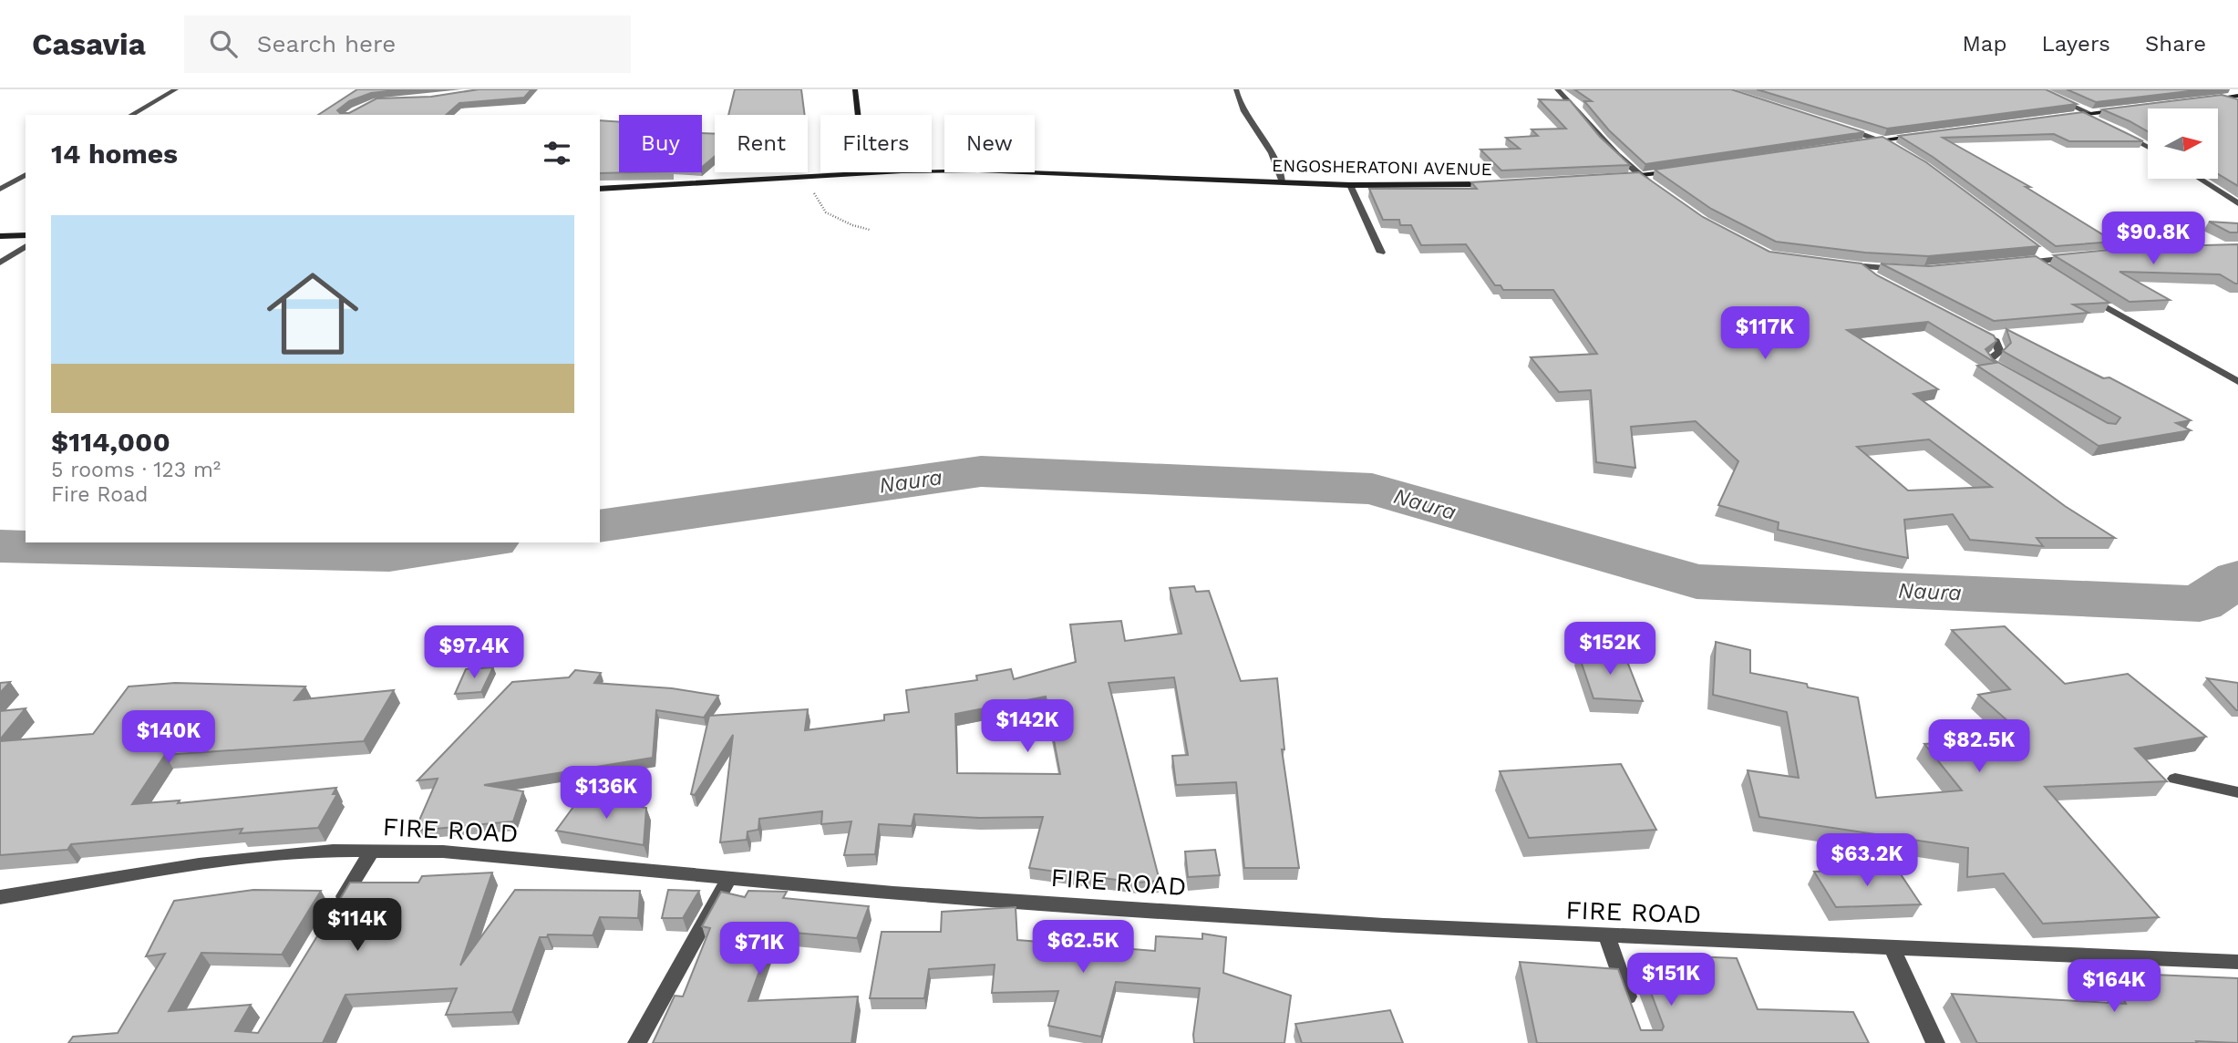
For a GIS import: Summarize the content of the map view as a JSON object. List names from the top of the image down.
{
  "streets": {
    "street": ["ENGOSHERATONI AVENUE", "FIRE ROAD"]
  },
  "water": ["Naura"],
  "north": "right",
  "page": {
    "header": "Casavia",
    "search": "Search here",
    "nav": ["Map", "Layers", "Share"],
    "chip": [
      "Buy",
      "Rent",
      "Filters",
      "New"
    ],
    "heading": "14 homes",
    "list": [
      {
        "name": "$114,000",
        "note": "5 rooms · 123 m² · Fire Road"
      }
    ],
    "price": [
      "$90.8K",
      "$117K",
      "$152K",
      "$97.4K",
      "$142K",
      "$140K",
      "$82.5K",
      "$136K",
      "$63.2K",
      "$114K",
      "$62.5K",
      "$71K",
      "$151K",
      "$164K"
    ]
  }
}
